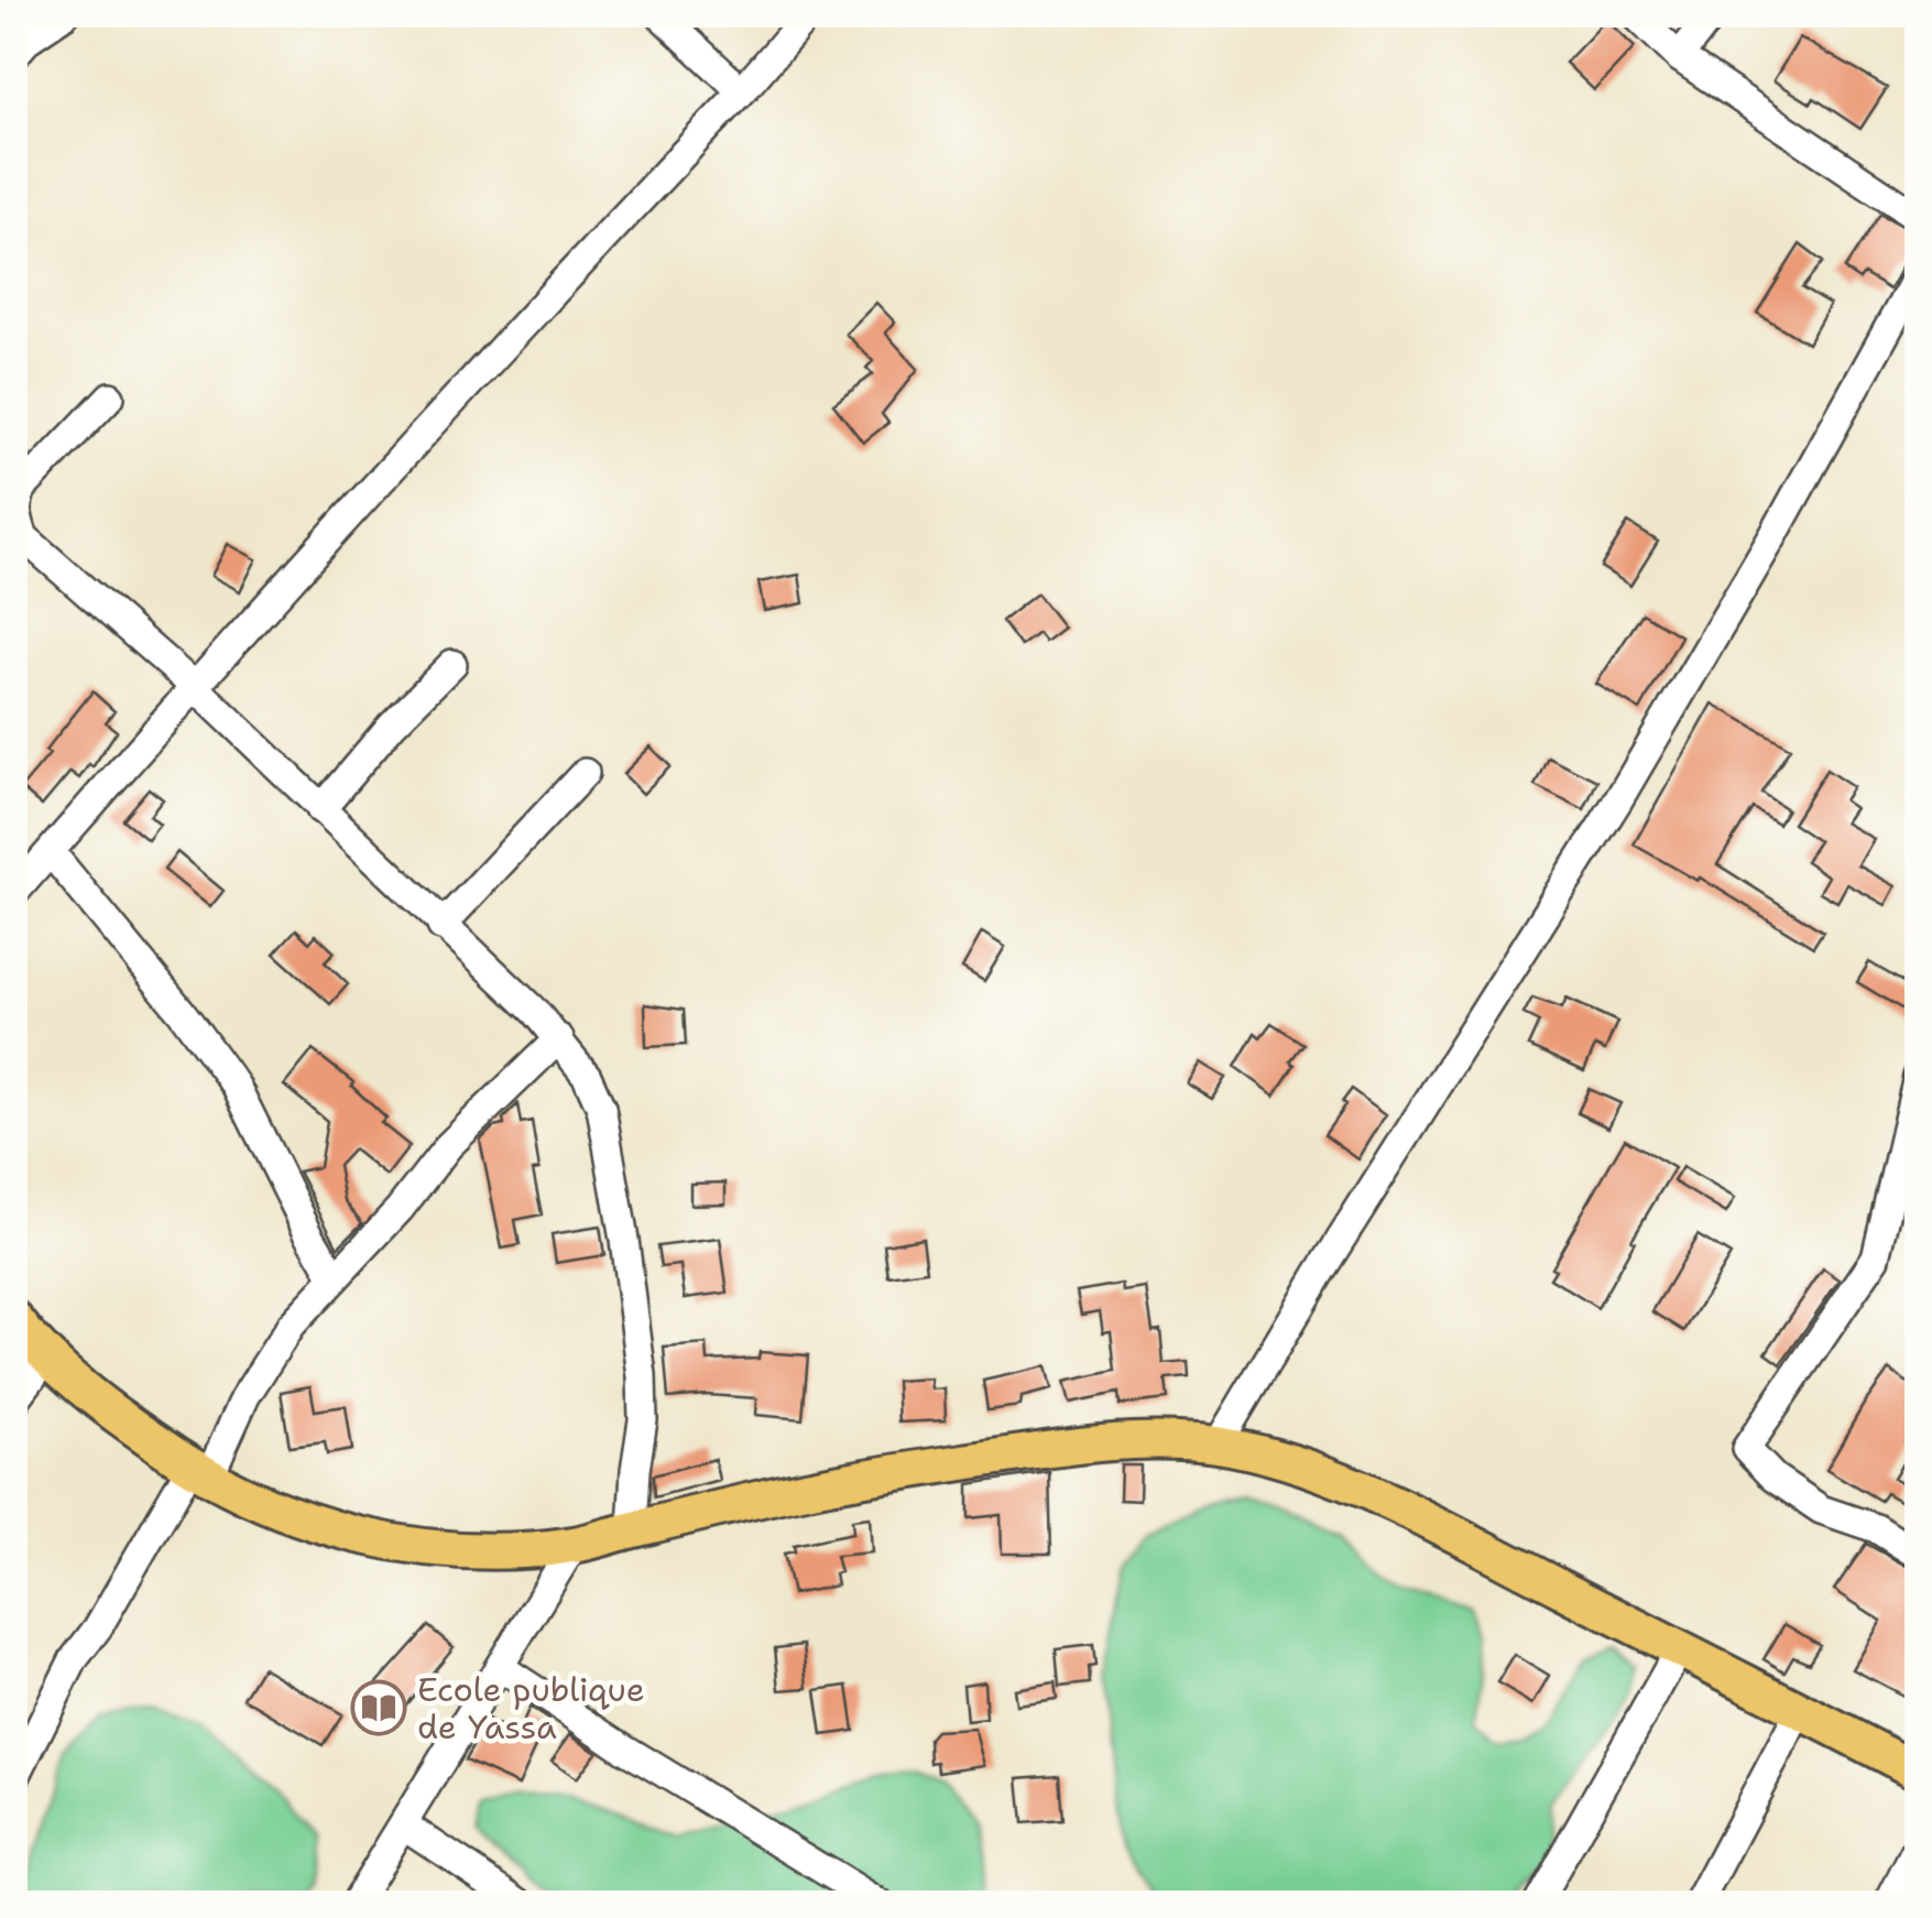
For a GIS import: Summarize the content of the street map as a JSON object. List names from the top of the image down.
{
  "places": {
    "library": ["Ecole publique de Yassa"]
  }
}
